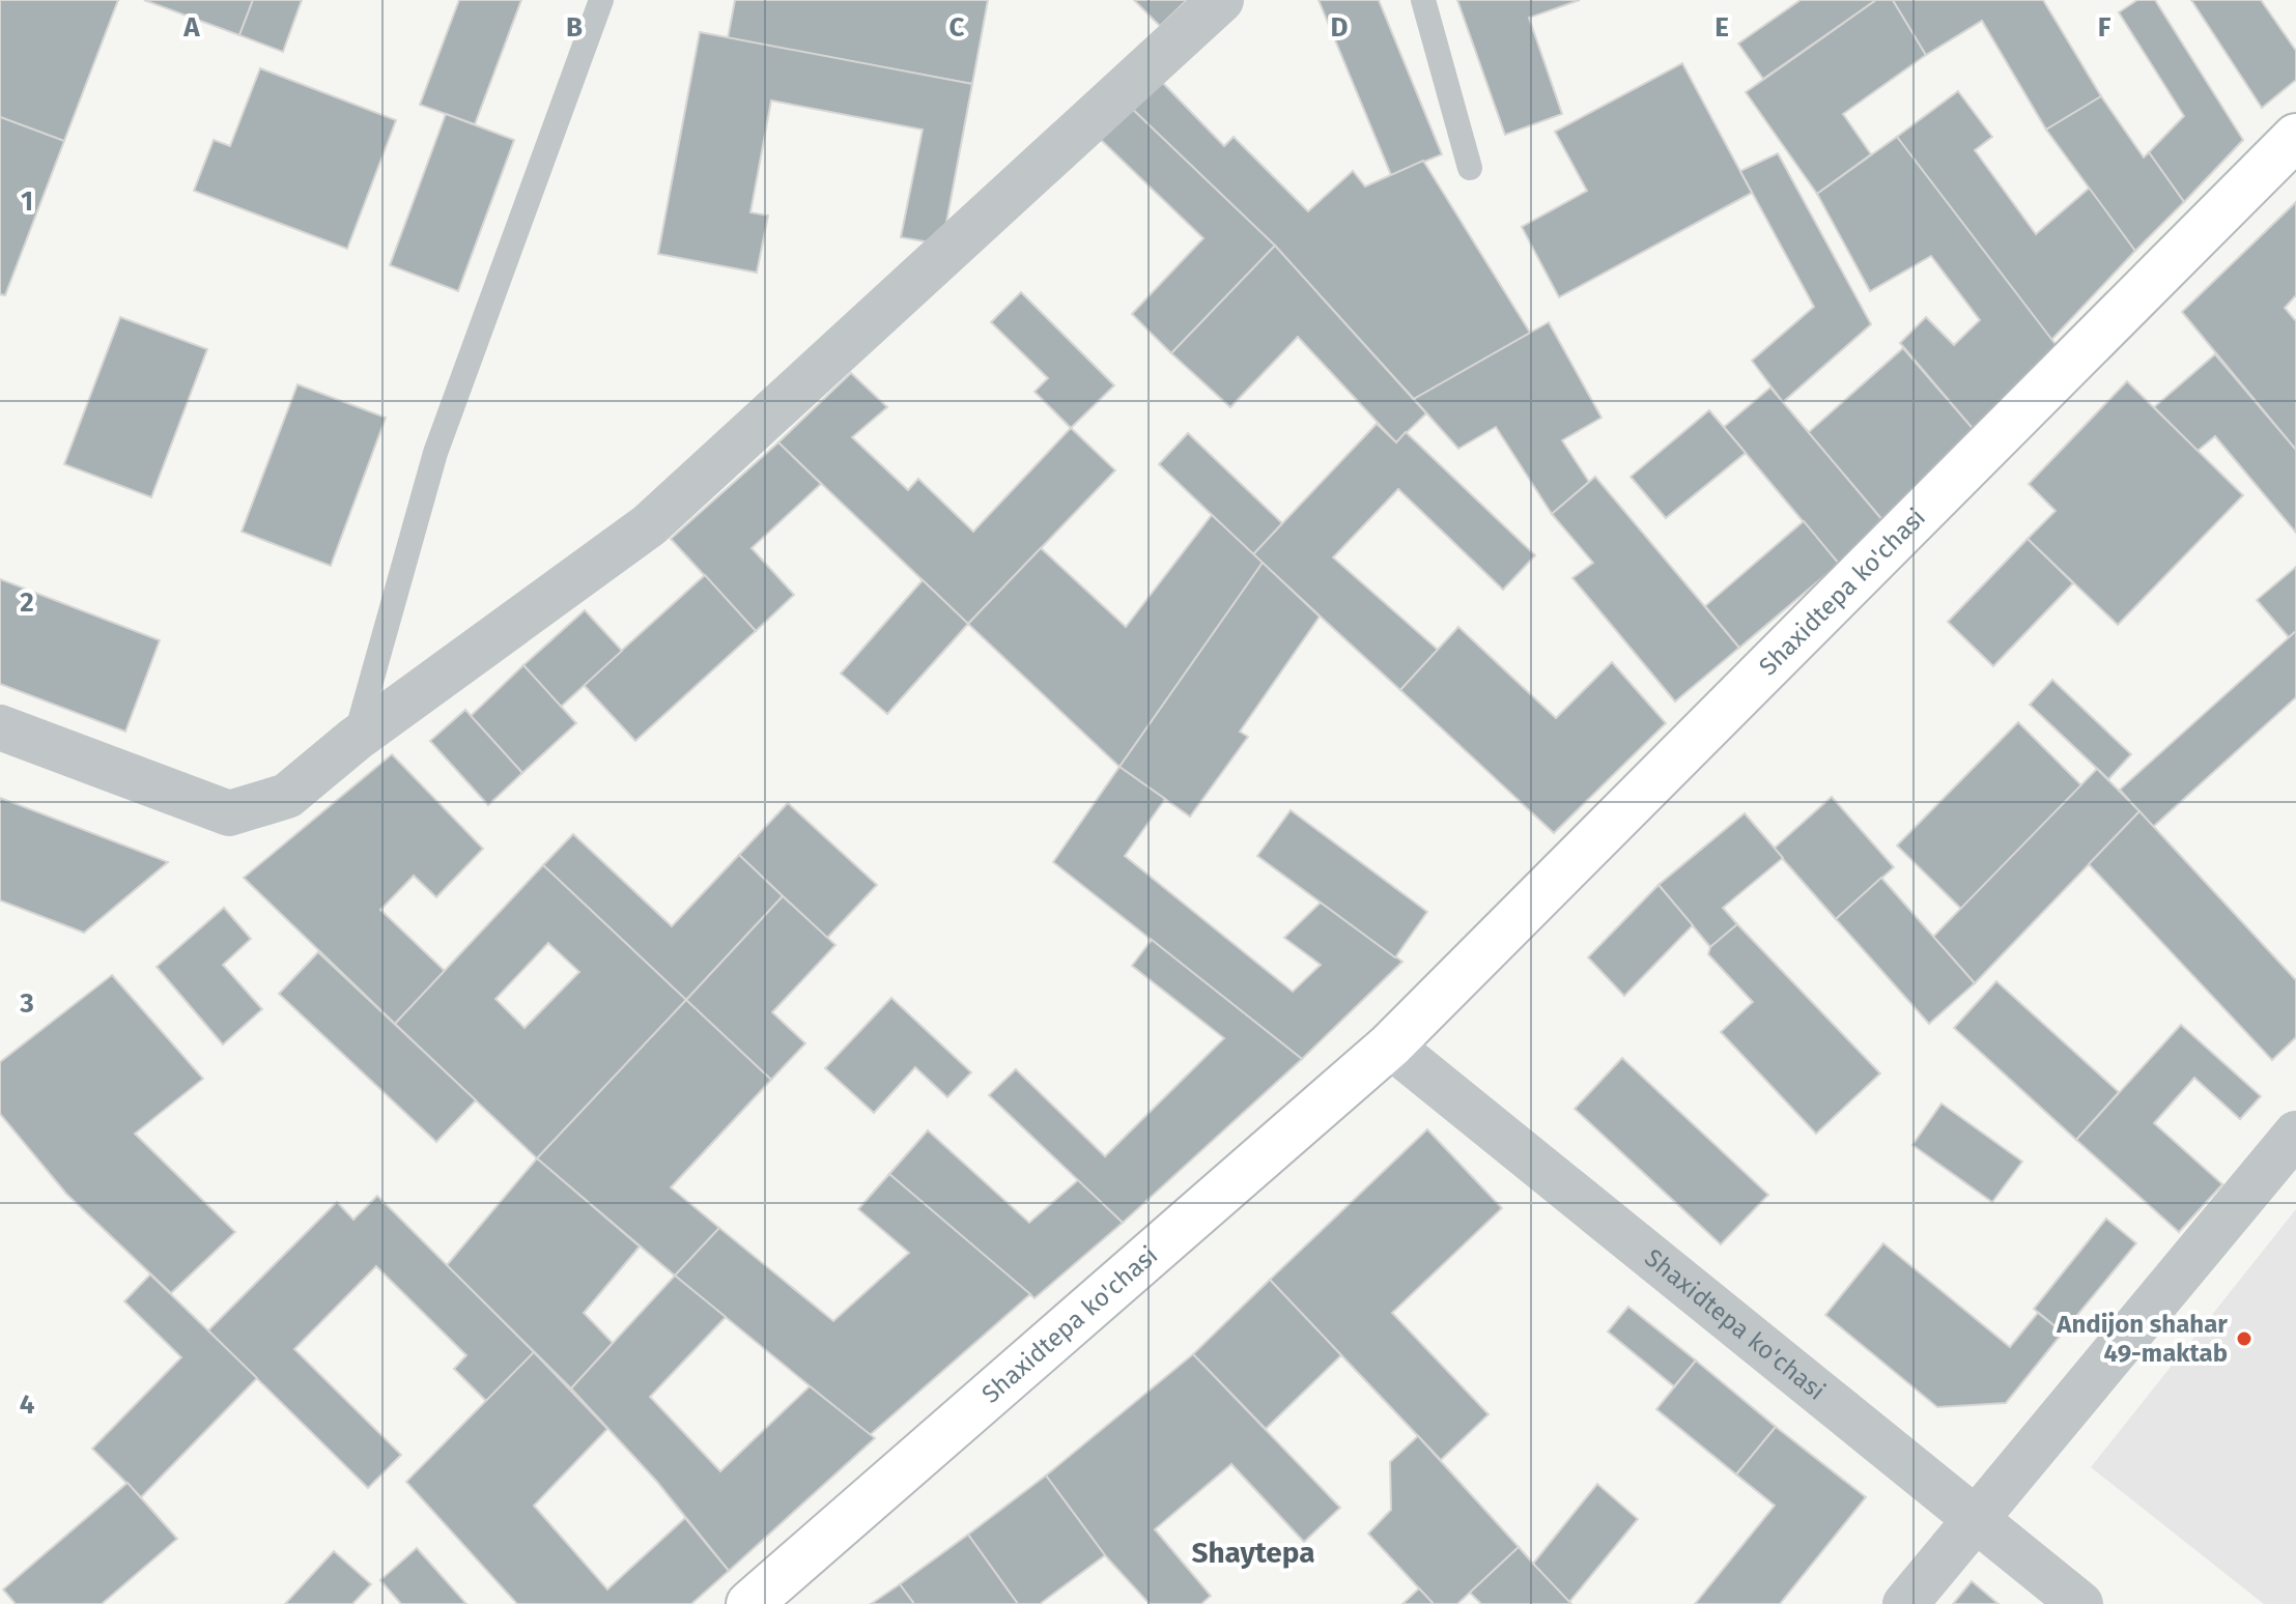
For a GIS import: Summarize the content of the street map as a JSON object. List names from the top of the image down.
{
  "streets": {
    "street": ["Shaxidtepa ko'chasi"]
  },
  "districts": ["Shaytepa"],
  "places": ["Andijon shahar 49-maktab"],
  "grid": {
    "columns": [
      "A",
      "B",
      "C",
      "D",
      "E",
      "F"
    ],
    "rows": [
      "1",
      "2",
      "3",
      "4"
    ]
  }
}
